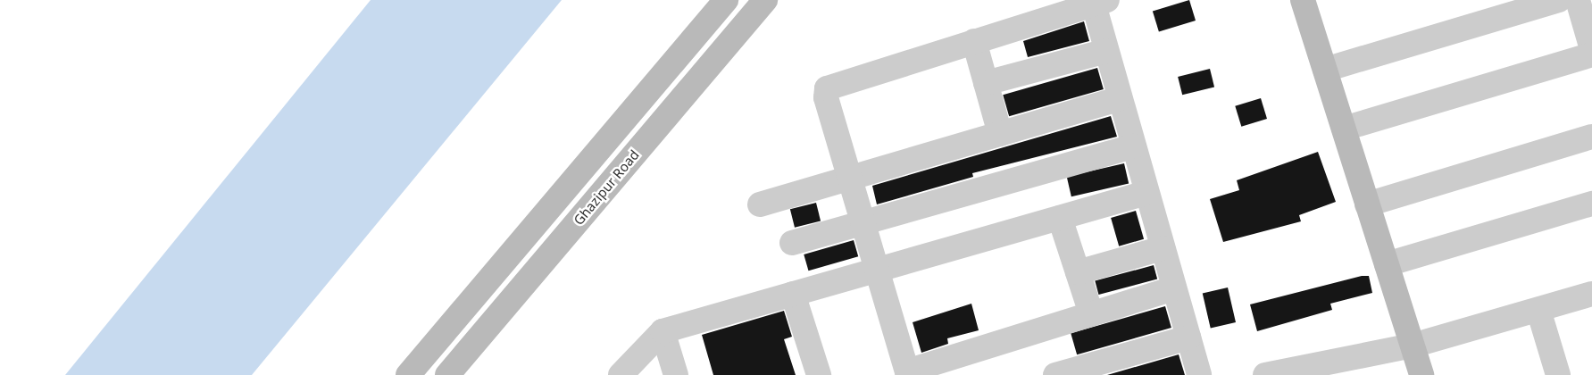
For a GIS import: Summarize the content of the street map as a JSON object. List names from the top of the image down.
{
  "streets": {
    "main road": ["Ghazipur Road"]
  }
}
